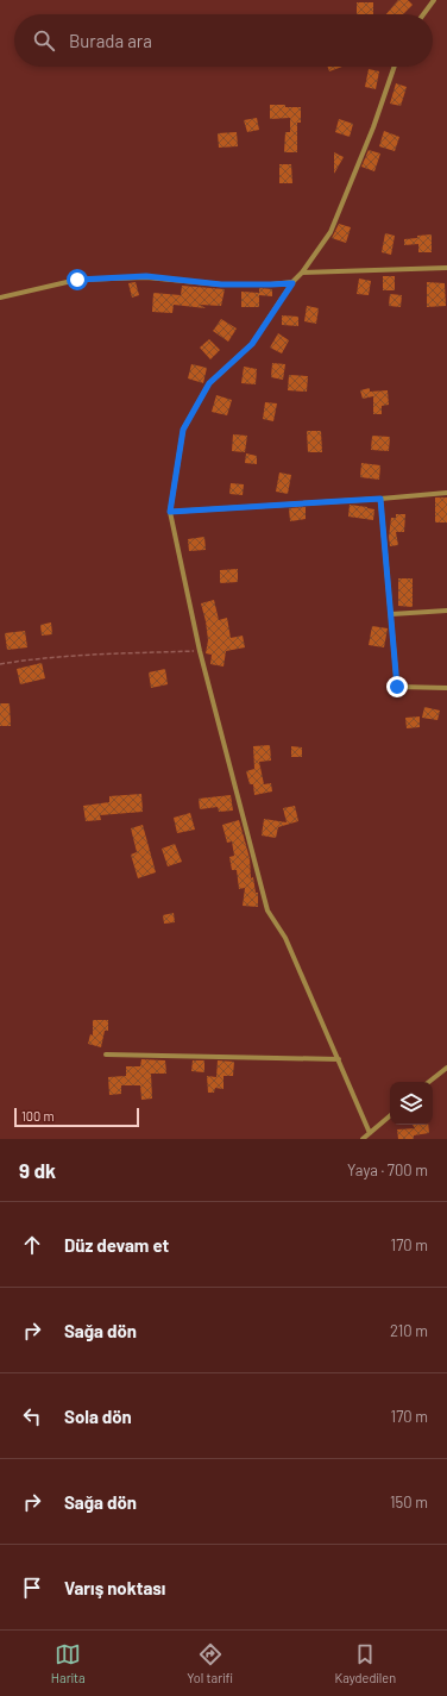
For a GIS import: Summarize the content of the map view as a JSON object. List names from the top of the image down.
{
  "scale_bar": "100 m",
  "page": {
    "search": "Burada ara",
    "scale": "100 m",
    "heading": ["9 dk", "Yaya · 700 m"],
    "list": [
      ["Düz devam et", "170 m"],
      ["Sağa dön", "210 m"],
      ["Sola dön", "170 m"],
      ["Sağa dön", "150 m"],
      "Varış noktası"
    ],
    "nav": ["Harita", "Yol tarifi", "Kaydedilen"]
  }
}
